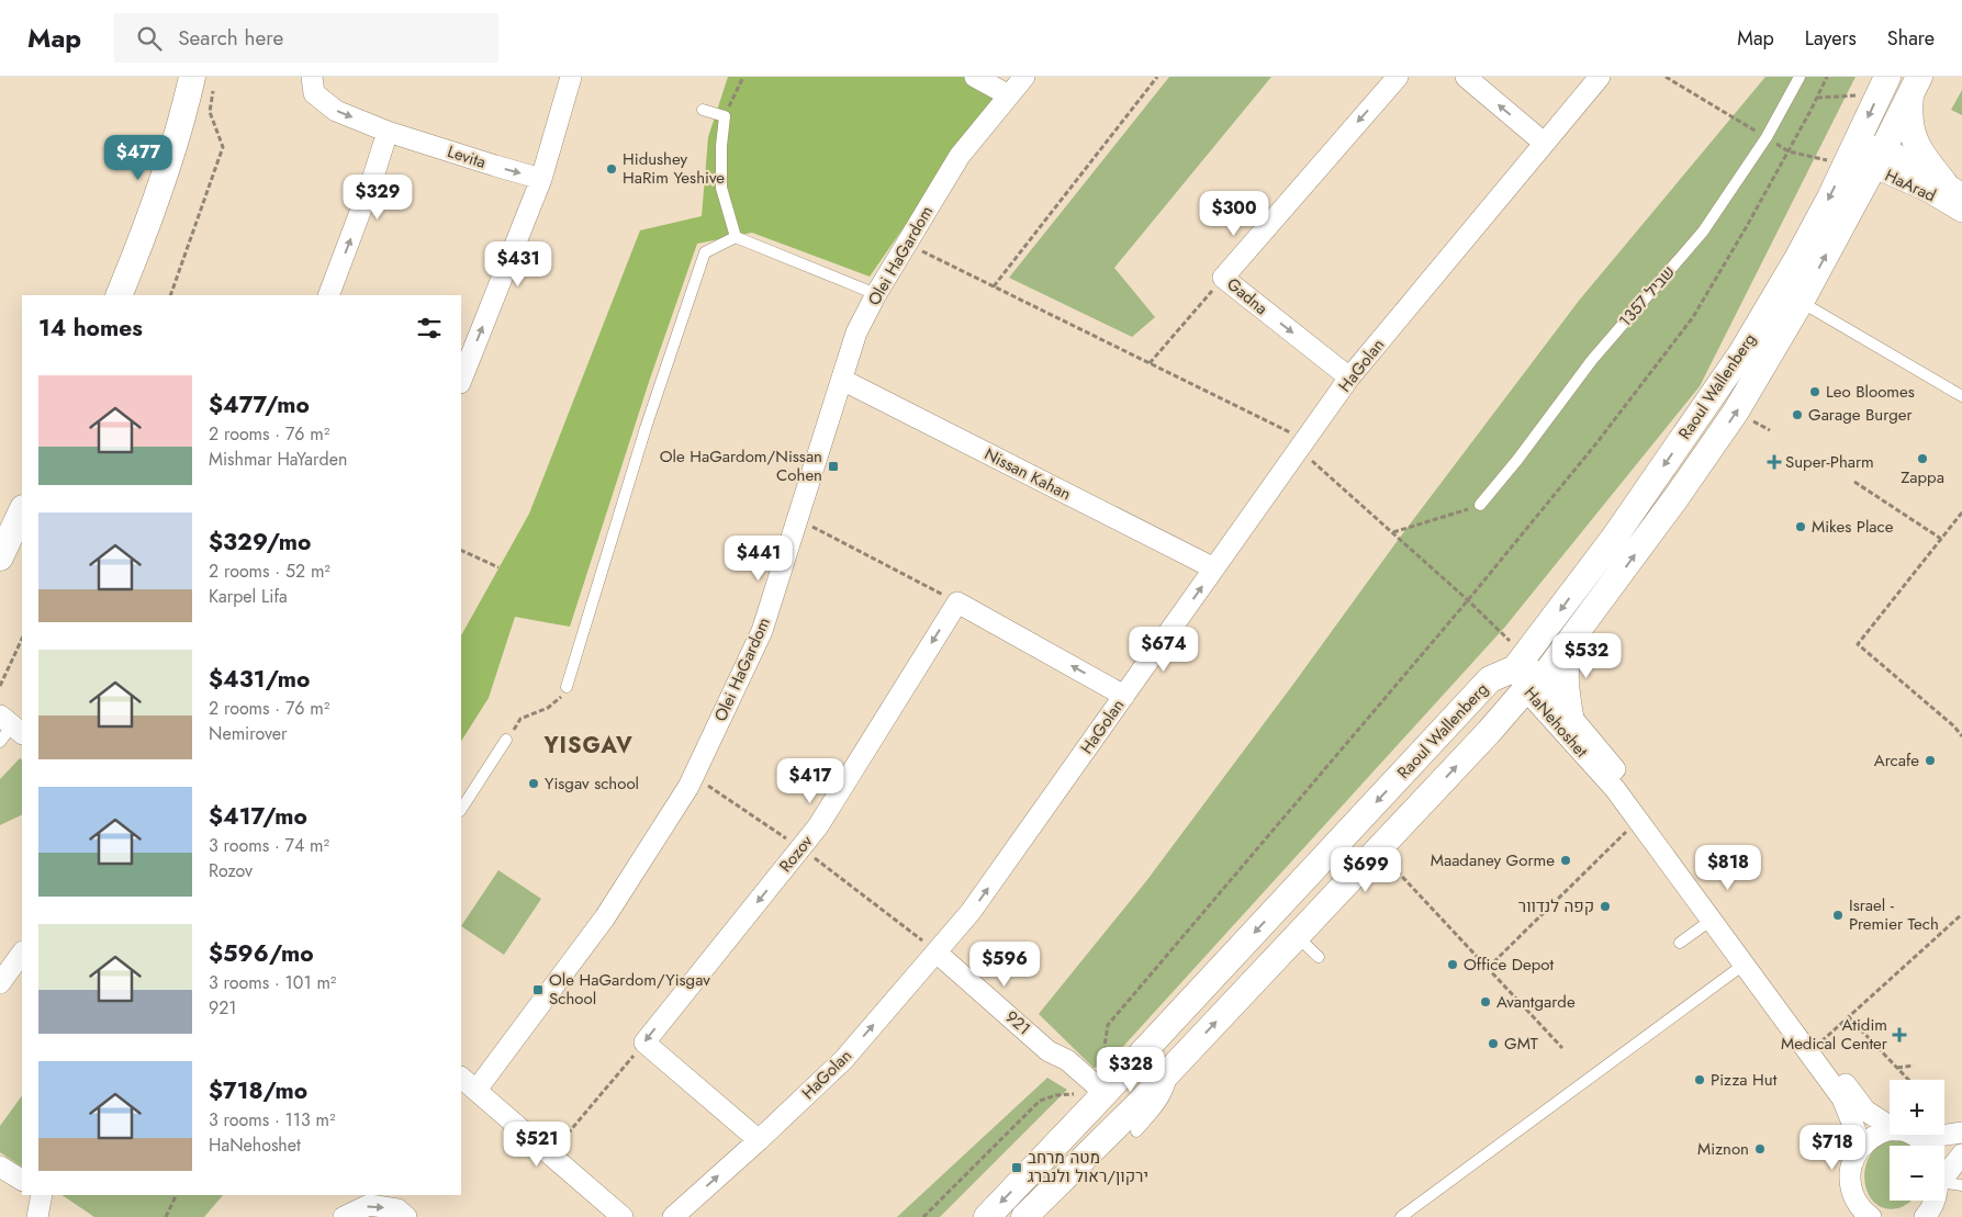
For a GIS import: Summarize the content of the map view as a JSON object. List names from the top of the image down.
{
  "streets": {
    "street": [
      "Levita",
      "HaArad",
      "Olei HaGardom",
      "Gadna",
      "HaGolan",
      "Raoul Wallenberg",
      "Nissan Kahan",
      "HaNehoshet",
      "Rozov",
      "921"
    ],
    "lane": ["שביל 1357"]
  },
  "crossings": [
    ["HaArad", "Raoul Wallenberg"],
    ["Olei HaGardom", "Nissan Kahan"],
    ["Gadna", "HaGolan"],
    ["HaGolan", "Nissan Kahan"],
    ["HaGolan", "921"],
    ["Raoul Wallenberg", "HaNehoshet"],
    ["Raoul Wallenberg", "921"]
  ],
  "one_way": ["Levita", "HaGolan", "Rozov"],
  "districts": ["YISGAV"],
  "places": {
    "other": [
      "Hidushey HaRim Yeshive",
      "Leo Bloomes",
      "Garage Burger",
      "Zappa",
      "Mikes Place",
      "Arcafe",
      "Yisgav school",
      "Maadaney Gorme",
      "קפה לנדוור",
      "Israel - Premier Tech",
      "Office Depot",
      "Avantgarde",
      "GMT",
      "Pizza Hut",
      "Miznon"
    ],
    "health": ["Super-Pharm", "Atidim Medical Center"],
    "transit": ["Ole HaGardom/Nissan Cohen", "Ole HaGardom/Yisgav School", "מטה מרחב ירקון/ראול ולנברג"]
  },
  "page": {
    "header": "Map",
    "search": "Search here",
    "nav": ["Map", "Layers", "Share"],
    "price": [
      "$477",
      "$329",
      "$300",
      "$431",
      "$441",
      "$674",
      "$532",
      "$417",
      "$818",
      "$699",
      "$596",
      "$328",
      "$521",
      "$718"
    ],
    "heading": "14 homes",
    "list": [
      {
        "name": "$477/mo",
        "note": "2 rooms · 76 m² · Mishmar HaYarden"
      },
      {
        "name": "$329/mo",
        "note": "2 rooms · 52 m² · Karpel Lifa"
      },
      {
        "name": "$431/mo",
        "note": "2 rooms · 76 m² · Nemirover"
      },
      {
        "name": "$417/mo",
        "note": "3 rooms · 74 m² · Rozov"
      },
      {
        "name": "$596/mo",
        "note": "3 rooms · 101 m² · 921"
      },
      {
        "name": "$718/mo",
        "note": "3 rooms · 113 m² · HaNehoshet"
      }
    ],
    "map_buttons": ["+", "−"]
  }
}
